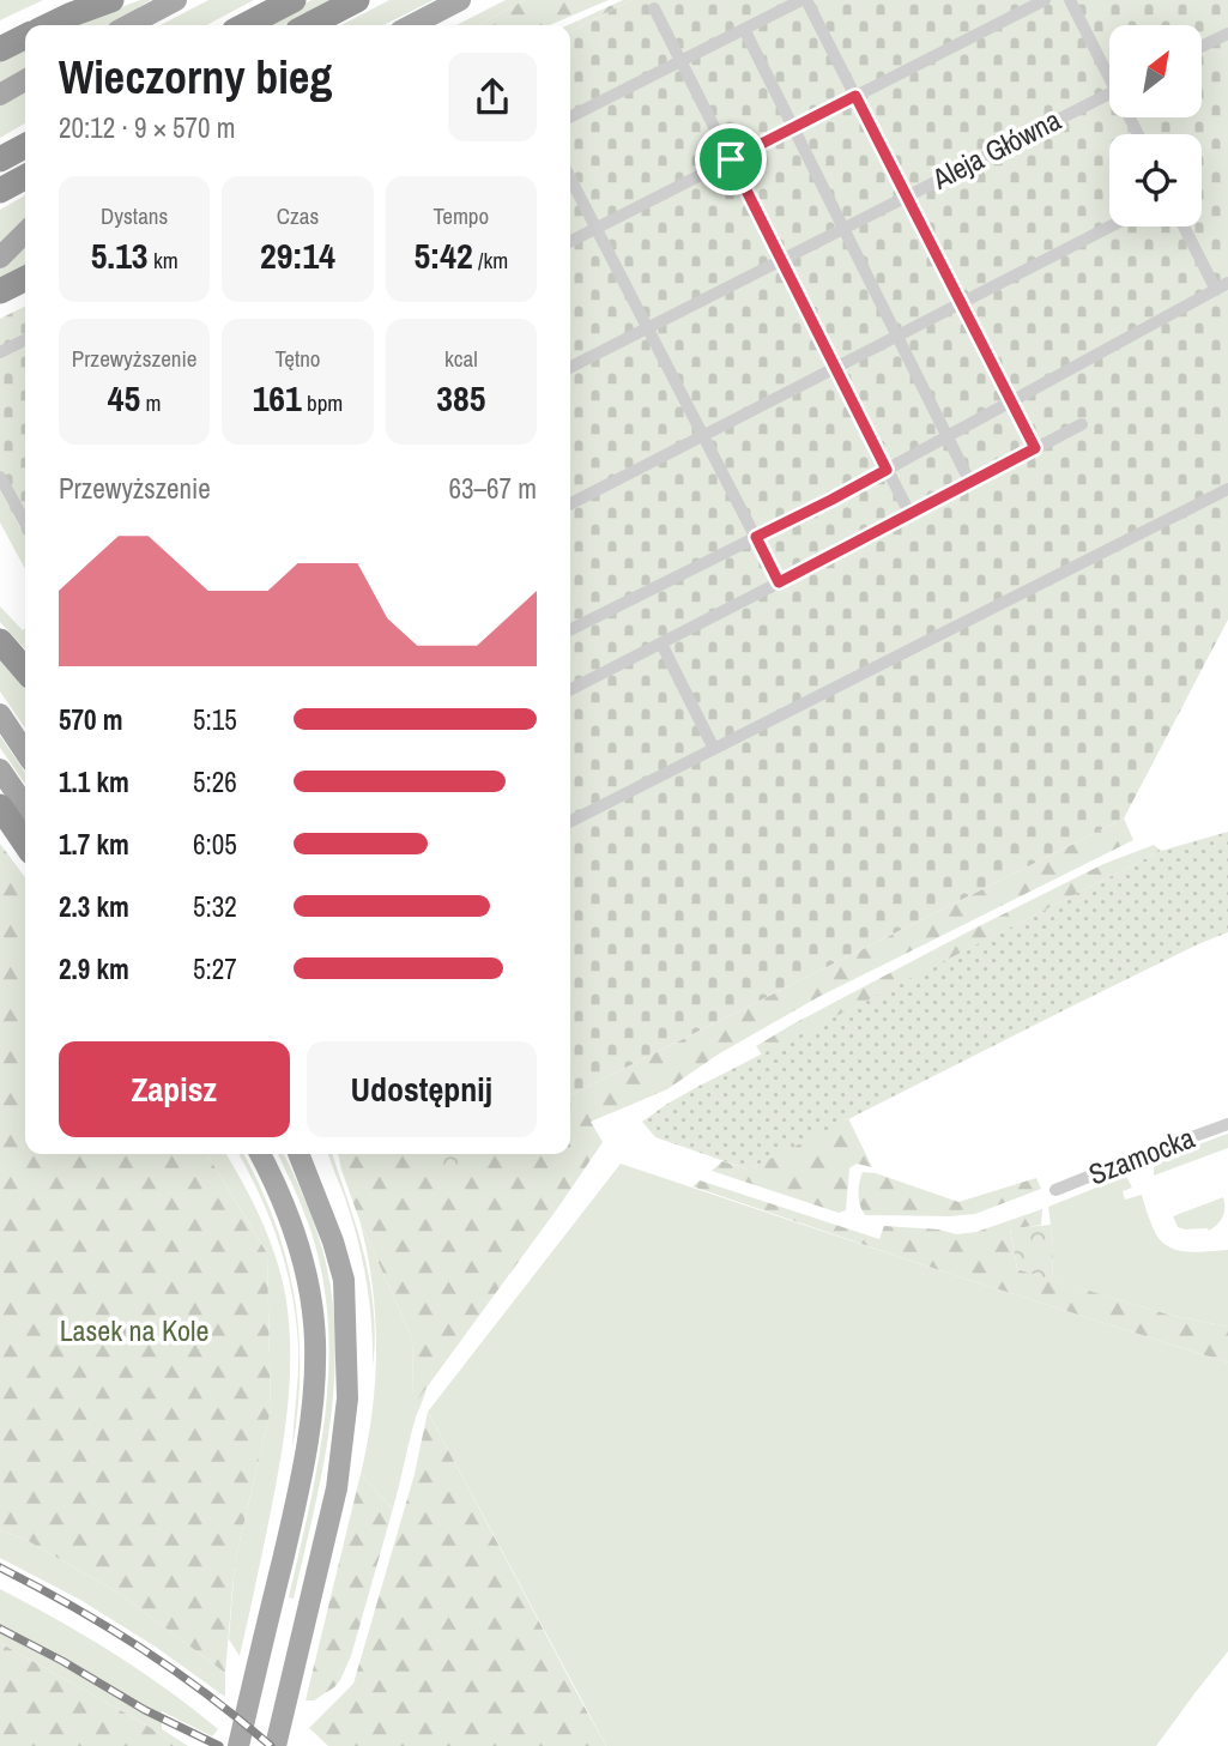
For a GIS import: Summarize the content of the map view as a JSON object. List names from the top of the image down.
{
  "streets": {
    "street": ["Aleja Główna", "Szamocka"]
  },
  "parks": ["Lasek na Kole"],
  "north": "top right",
  "page": {
    "heading": ["Wieczorny bieg", "20:12 · 9 × 570 m"],
    "stats": [
      ["Dystans", "5.13 km"],
      ["Czas", "29:14"],
      ["Tempo", "5:42 /km"],
      ["Przewyższenie", "45 m"],
      ["Tętno", "161 bpm"],
      ["kcal", "385"]
    ],
    "chart": ["Przewyższenie", "63–67 m"],
    "list": [
      {
        "name": "570 m",
        "note": "5:15"
      },
      {
        "name": "1.1 km",
        "note": "5:26"
      },
      {
        "name": "1.7 km",
        "note": "6:05"
      },
      {
        "name": "2.3 km",
        "note": "5:32"
      },
      {
        "name": "2.9 km",
        "note": "5:27"
      }
    ],
    "buttons": ["Zapisz", "Udostępnij"]
  }
}
